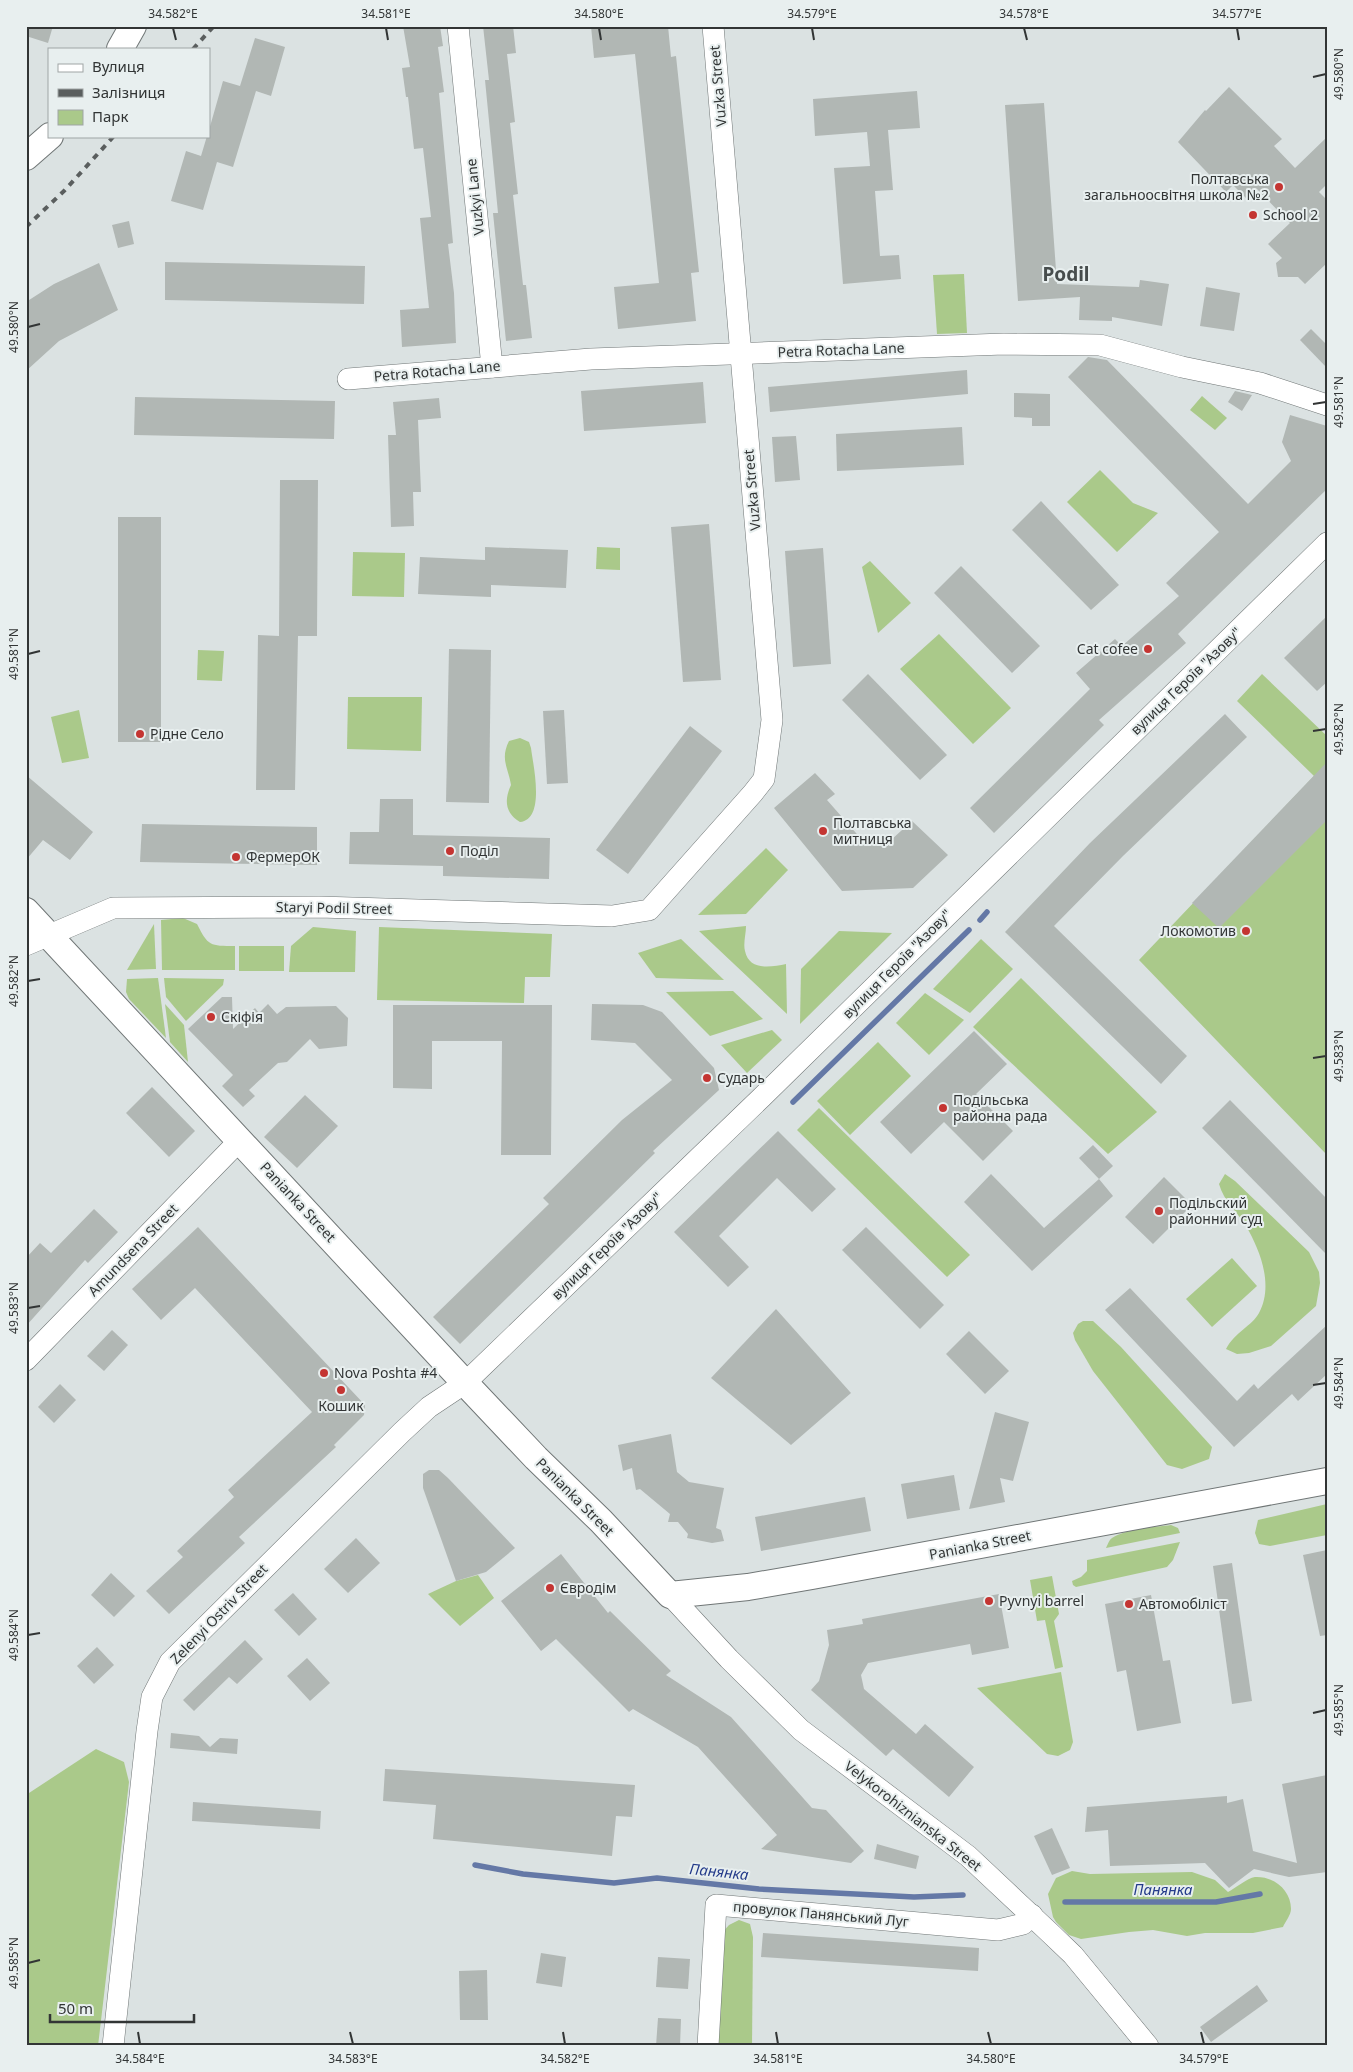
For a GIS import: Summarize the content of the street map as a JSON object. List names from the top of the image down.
{
  "streets": {
    "main road": ["Panianka Street"],
    "street": [
      "Vuzka Street",
      "Vuzkyi Lane",
      "Petra Rotacha Lane",
      "вулиця Героїв \"Азову\"",
      "Staryi Podil Street",
      "Amundsena Street",
      "Zelenyi Ostriv Street",
      "Velykorohiznianska Street",
      "провулок Панянський Луг"
    ]
  },
  "crossings": [
    ["Vuzka Street", "Petra Rotacha Lane"],
    ["Vuzka Street", "Staryi Podil Street"],
    ["Vuzkyi Lane", "Petra Rotacha Lane"],
    ["вулиця Героїв \"Азову\"", "Panianka Street"],
    ["вулиця Героїв \"Азову\"", "Zelenyi Ostriv Street"],
    ["Staryi Podil Street", "Panianka Street"],
    ["Panianka Street", "Amundsena Street"],
    ["Panianka Street", "Zelenyi Ostriv Street"],
    ["Panianka Street", "Velykorohiznianska Street"],
    ["Velykorohiznianska Street", "провулок Панянський Луг"]
  ],
  "districts": ["Podil"],
  "water": ["Панянка"],
  "places": [
    "Полтавська загальноосвітня школа №2",
    "School 2",
    "Cat cofee",
    "Рідне Село",
    "Полтавська митниця",
    "Поділ",
    "ФермерОК",
    "Локомотив",
    "Скіфія",
    "Сударь",
    "Подільська районна рада",
    "Подільский районний суд",
    "Nova Poshta #4",
    "Кошик",
    "Євродім",
    "Pyvnyi barrel",
    "Автомобіліст"
  ],
  "legend": ["Вулиця", "Залізниця", "Парк"],
  "scale_bar": "50 m",
  "coordinates": [
    "34.582°E",
    "34.581°E",
    "34.580°E",
    "34.579°E",
    "34.578°E",
    "34.577°E",
    "49.580°N",
    "49.581°N",
    "49.582°N",
    "49.583°N",
    "49.584°N",
    "49.585°N",
    "34.584°E",
    "34.583°E"
  ]
}
